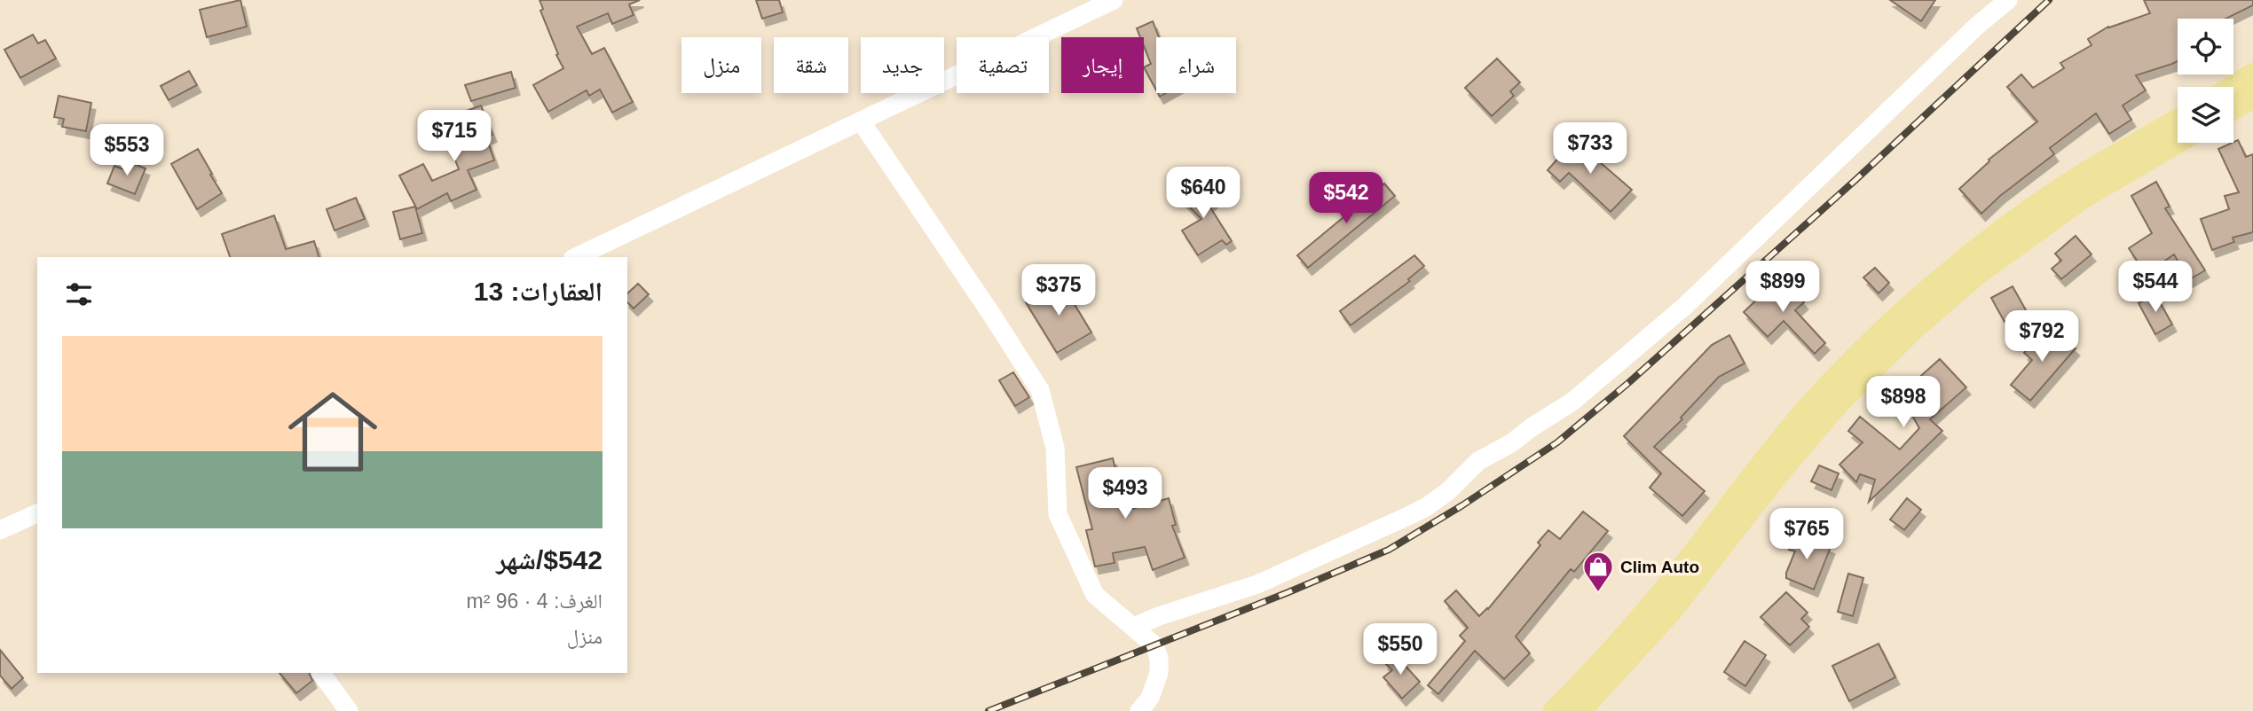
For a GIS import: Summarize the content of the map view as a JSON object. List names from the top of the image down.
{
  "places": {
    "shop": ["Clim Auto"]
  },
  "page": {
    "chip": [
      "شراء",
      "إيجار",
      "تصفية",
      "جديد",
      "شقة",
      "منزل"
    ],
    "price": [
      "$715",
      "$733",
      "$553",
      "$640",
      "$542",
      "$899",
      "$544",
      "$375",
      "$792",
      "$898",
      "$493",
      "$765",
      "$550"
    ],
    "heading": "العقارات: 13",
    "list": [
      {
        "name": "$542/شهر",
        "note": "الغرف: 4 · 96 m² · منزل"
      }
    ]
  }
}
